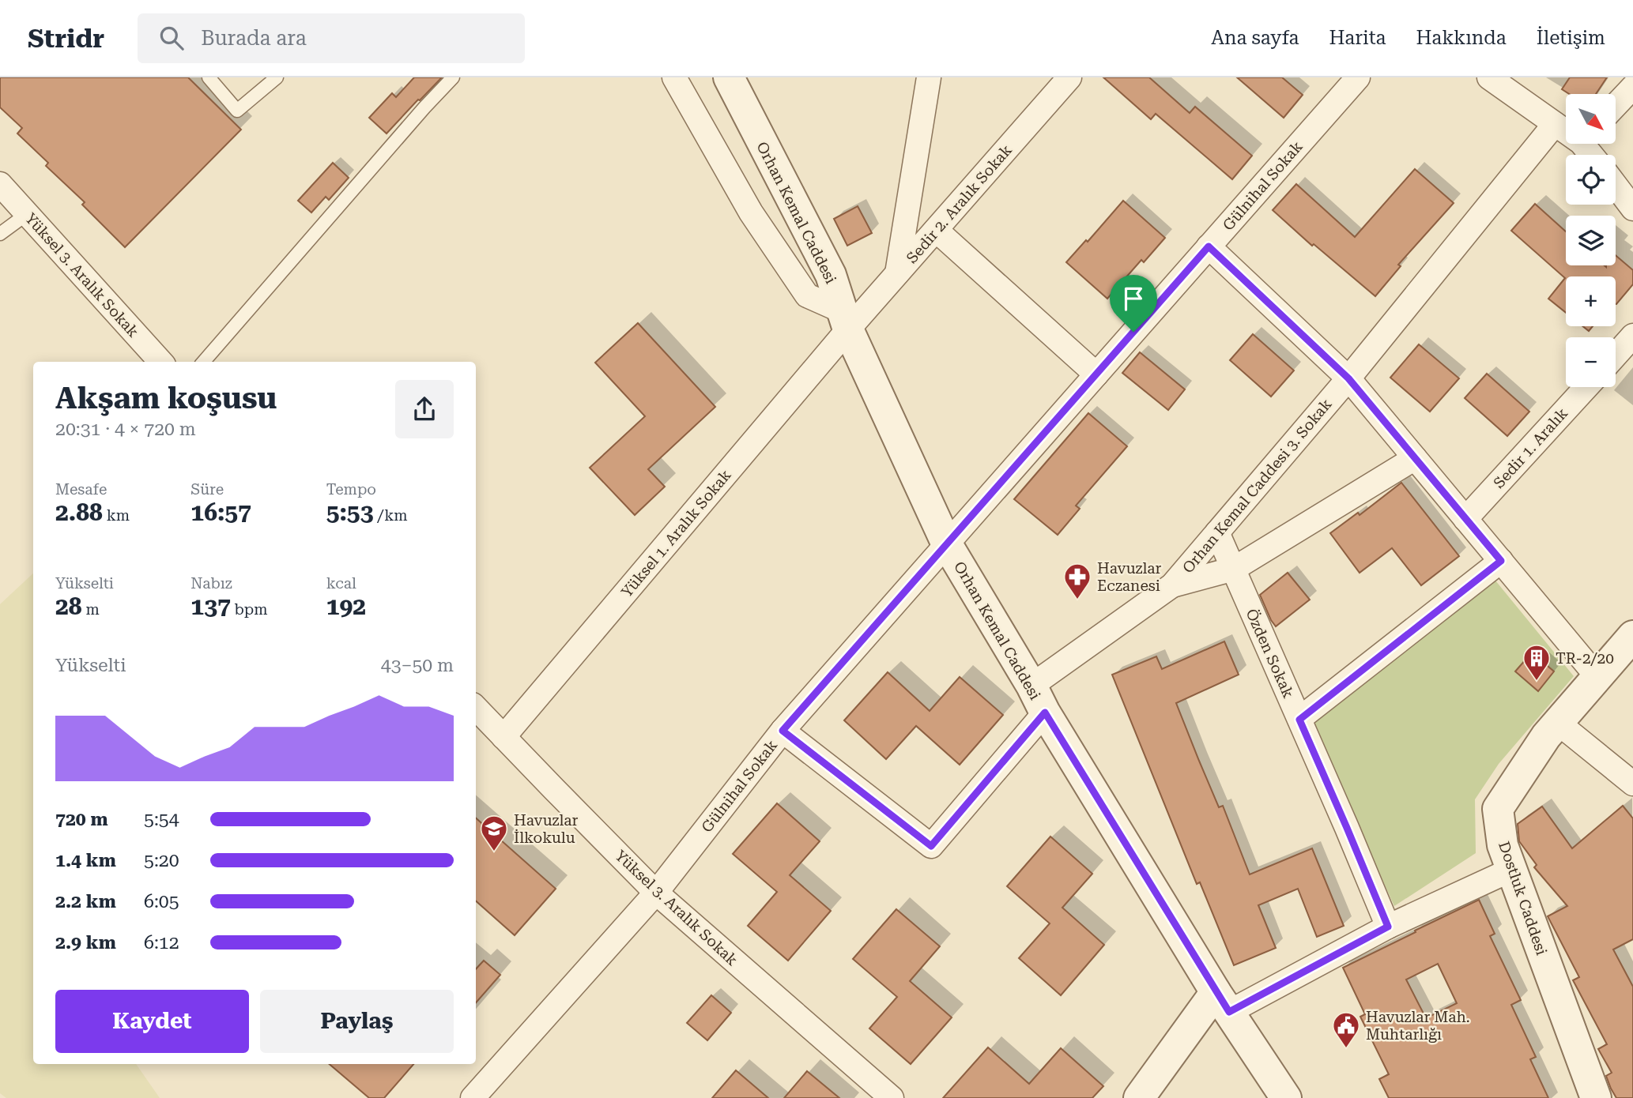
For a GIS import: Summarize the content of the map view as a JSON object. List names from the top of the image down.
{
  "streets": {
    "street": [
      "Gülnihal Sokak",
      "Sedir 2. Aralık Sokak",
      "Orhan Kemal Caddesi",
      "Yüksel 3. Aralık Sokak",
      "Sedir 1. Aralık",
      "Orhan Kemal Caddesi 3. Sokak",
      "Yüksel 1. Aralık Sokak",
      "Özden Sokak",
      "Dostluk Caddesi"
    ]
  },
  "crossings": [
    ["Gülnihal Sokak", "Orhan Kemal Caddesi"],
    ["Gülnihal Sokak", "Yüksel 3. Aralık Sokak"],
    ["Sedir 2. Aralık Sokak", "Orhan Kemal Caddesi"],
    ["Sedir 2. Aralık Sokak", "Yüksel 1. Aralık Sokak"],
    ["Orhan Kemal Caddesi", "Orhan Kemal Caddesi 3. Sokak"],
    ["Orhan Kemal Caddesi", "Yüksel 1. Aralık Sokak"],
    ["Yüksel 3. Aralık Sokak", "Yüksel 1. Aralık Sokak"],
    ["Orhan Kemal Caddesi 3. Sokak", "Özden Sokak"]
  ],
  "places": {
    "pharmacy": ["Havuzlar Eczanesi"],
    "building": ["TR-2/20"],
    "school or university": ["Havuzlar İlkokulu"],
    "public building": ["Havuzlar Mah. Muhtarlığı"]
  },
  "north": "bottom right",
  "page": {
    "header": "Stridr",
    "search": "Burada ara",
    "nav": [
      "Ana sayfa",
      "Harita",
      "Hakkında",
      "İletişim"
    ],
    "map_buttons": ["+", "−"],
    "heading": ["Akşam koşusu", "20:31 · 4 × 720 m"],
    "stats": [
      ["Mesafe", "2.88 km"],
      ["Süre", "16:57"],
      ["Tempo", "5:53 /km"],
      ["Yükselti", "28 m"],
      ["Nabız", "137 bpm"],
      ["kcal", "192"]
    ],
    "chart": ["Yükselti", "43–50 m"],
    "list": [
      {
        "name": "720 m",
        "note": "5:54"
      },
      {
        "name": "1.4 km",
        "note": "5:20"
      },
      {
        "name": "2.2 km",
        "note": "6:05"
      },
      {
        "name": "2.9 km",
        "note": "6:12"
      }
    ],
    "buttons": ["Kaydet", "Paylaş"]
  }
}
